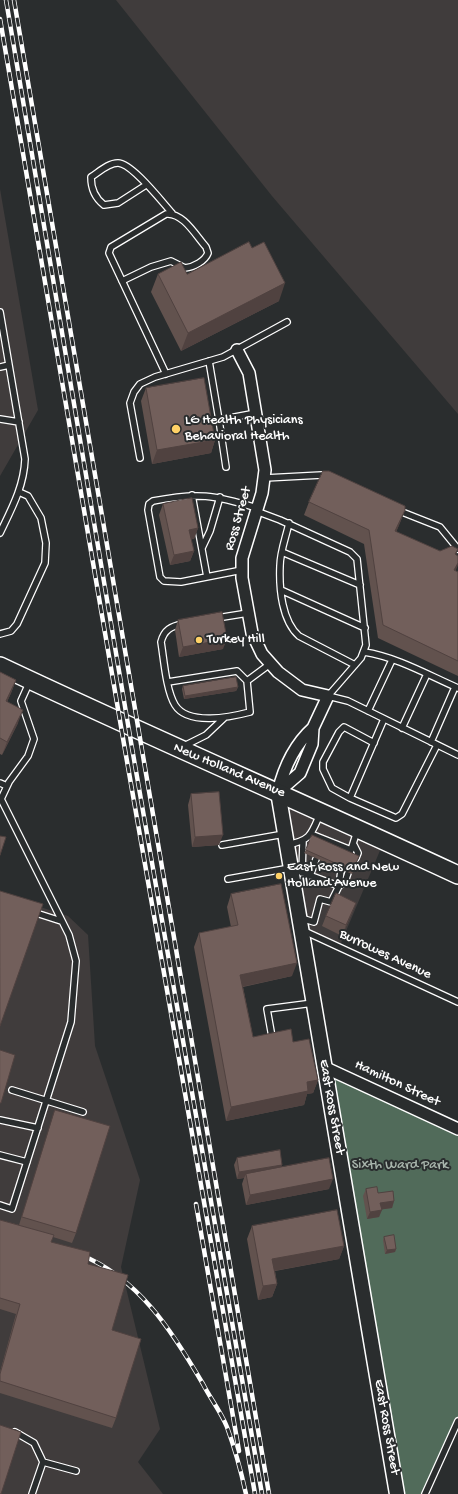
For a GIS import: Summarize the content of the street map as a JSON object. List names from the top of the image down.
{
  "streets": {
    "main road": ["New Holland Avenue"],
    "street": ["Ross Street", "Hamilton Street", "East Ross Street"],
    "lane": ["Burrowes Avenue"]
  },
  "crossings": [
    ["New Holland Avenue", "East Ross Street"],
    ["Burrowes Avenue", "East Ross Street"],
    ["Hamilton Street", "East Ross Street"]
  ],
  "parks": ["Sixth Ward Park"],
  "places": ["LG Health Physicians Behavioral Health", "Turkey Hill", "East Ross and New Holland Avenue"]
}
